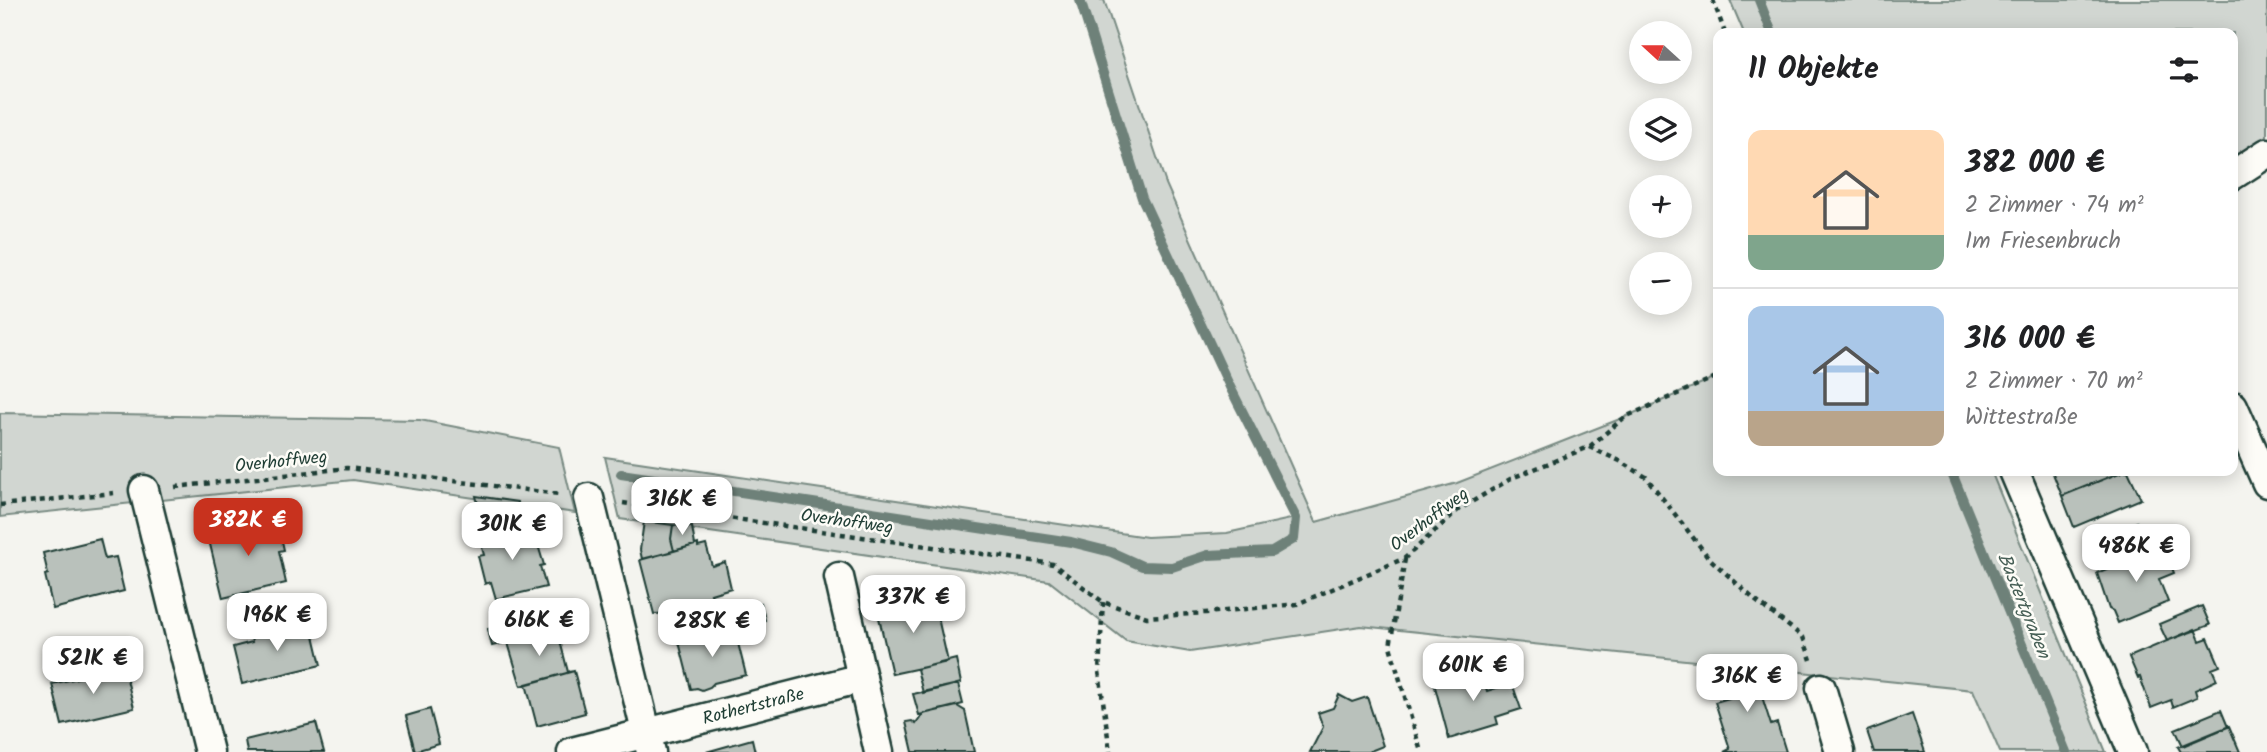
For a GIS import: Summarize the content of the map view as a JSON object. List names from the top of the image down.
{
  "streets": {
    "street": ["Rothertstraße"],
    "path": ["Overhoffweg"]
  },
  "water": ["Bastertgraben"],
  "north": "left",
  "page": {
    "map_buttons": ["+", "−"],
    "heading": "11 Objekte",
    "list": [
      {
        "name": "382 000 €",
        "note": "2 Zimmer · 74 m² · Im Friesenbruch"
      },
      {
        "name": "316 000 €",
        "note": "2 Zimmer · 70 m² · Wittestraße"
      }
    ],
    "price": [
      "316K €",
      "382K €",
      "301K €",
      "486K €",
      "337K €",
      "196K €",
      "616K €",
      "285K €",
      "521K €",
      "601K €",
      "316K €"
    ]
  }
}
